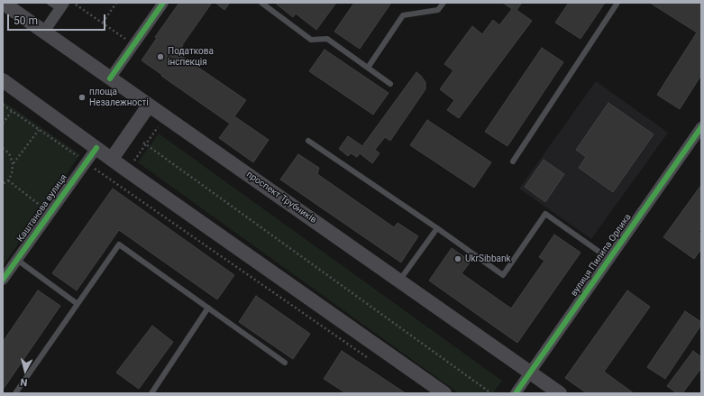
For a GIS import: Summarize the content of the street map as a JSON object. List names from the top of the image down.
{
  "streets": {
    "main road": ["проспект Трубників"],
    "street": ["Каштанова вулиця", "вулиця Пилипа Орлика"]
  },
  "crossings": [
    ["проспект Трубників", "вулиця Пилипа Орлика"]
  ],
  "places": ["Податкова інспекція", "площа Незалежності", "UkrSibbank"],
  "scale_bar": "50 m",
  "north": "bottom"
}
